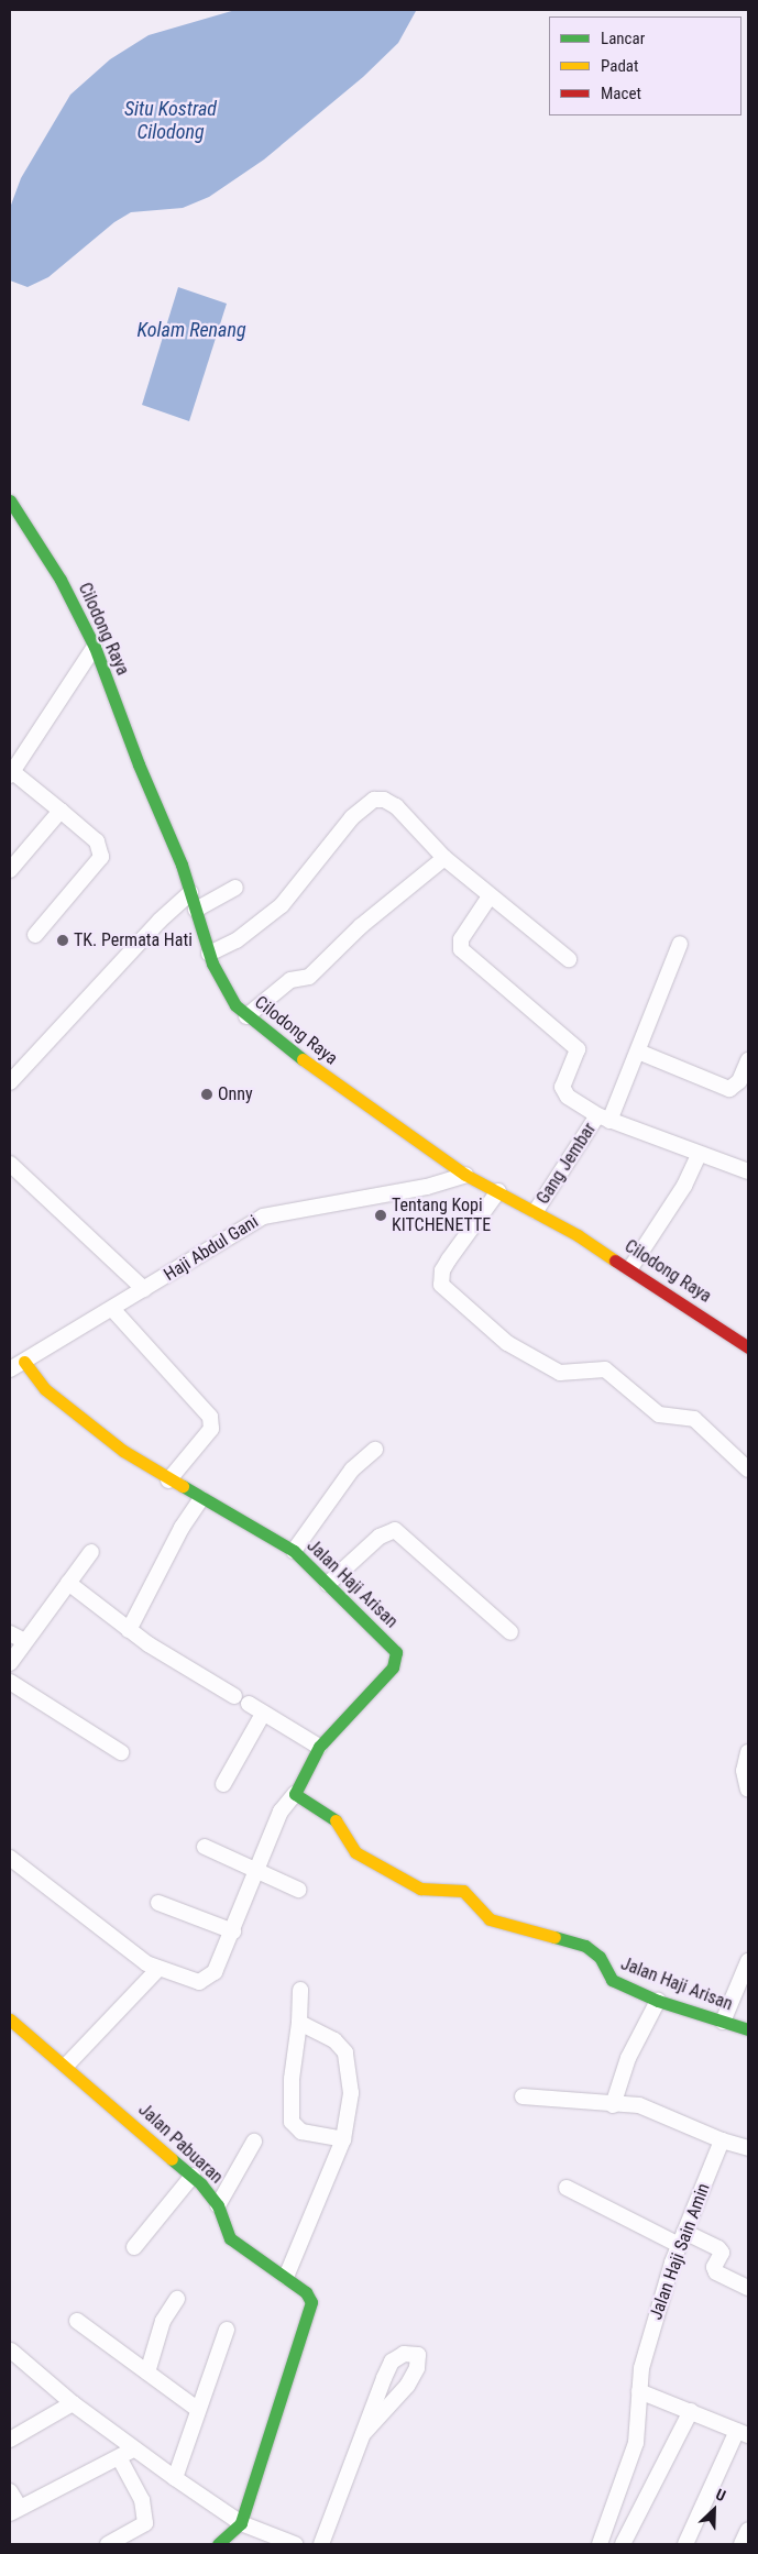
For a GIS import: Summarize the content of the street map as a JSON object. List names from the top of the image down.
{
  "streets": {
    "street": [
      "Cilodong Raya",
      "Gang Jembar",
      "Haji Abdul Gani",
      "Jalan Haji Arisan",
      "Jalan Pabuaran",
      "Jalan Haji Sain Amin"
    ]
  },
  "crossings": [
    ["Cilodong Raya", "Gang Jembar"],
    ["Cilodong Raya", "Haji Abdul Gani"],
    ["Haji Abdul Gani", "Jalan Haji Arisan"]
  ],
  "water": ["Situ Kostrad Cilodong", "Kolam Renang"],
  "places": ["TK. Permata Hati", "Onny", "Tentang Kopi KITCHENETTE"],
  "legend": ["Lancar", "Padat", "Macet"],
  "north": "top right"
}
